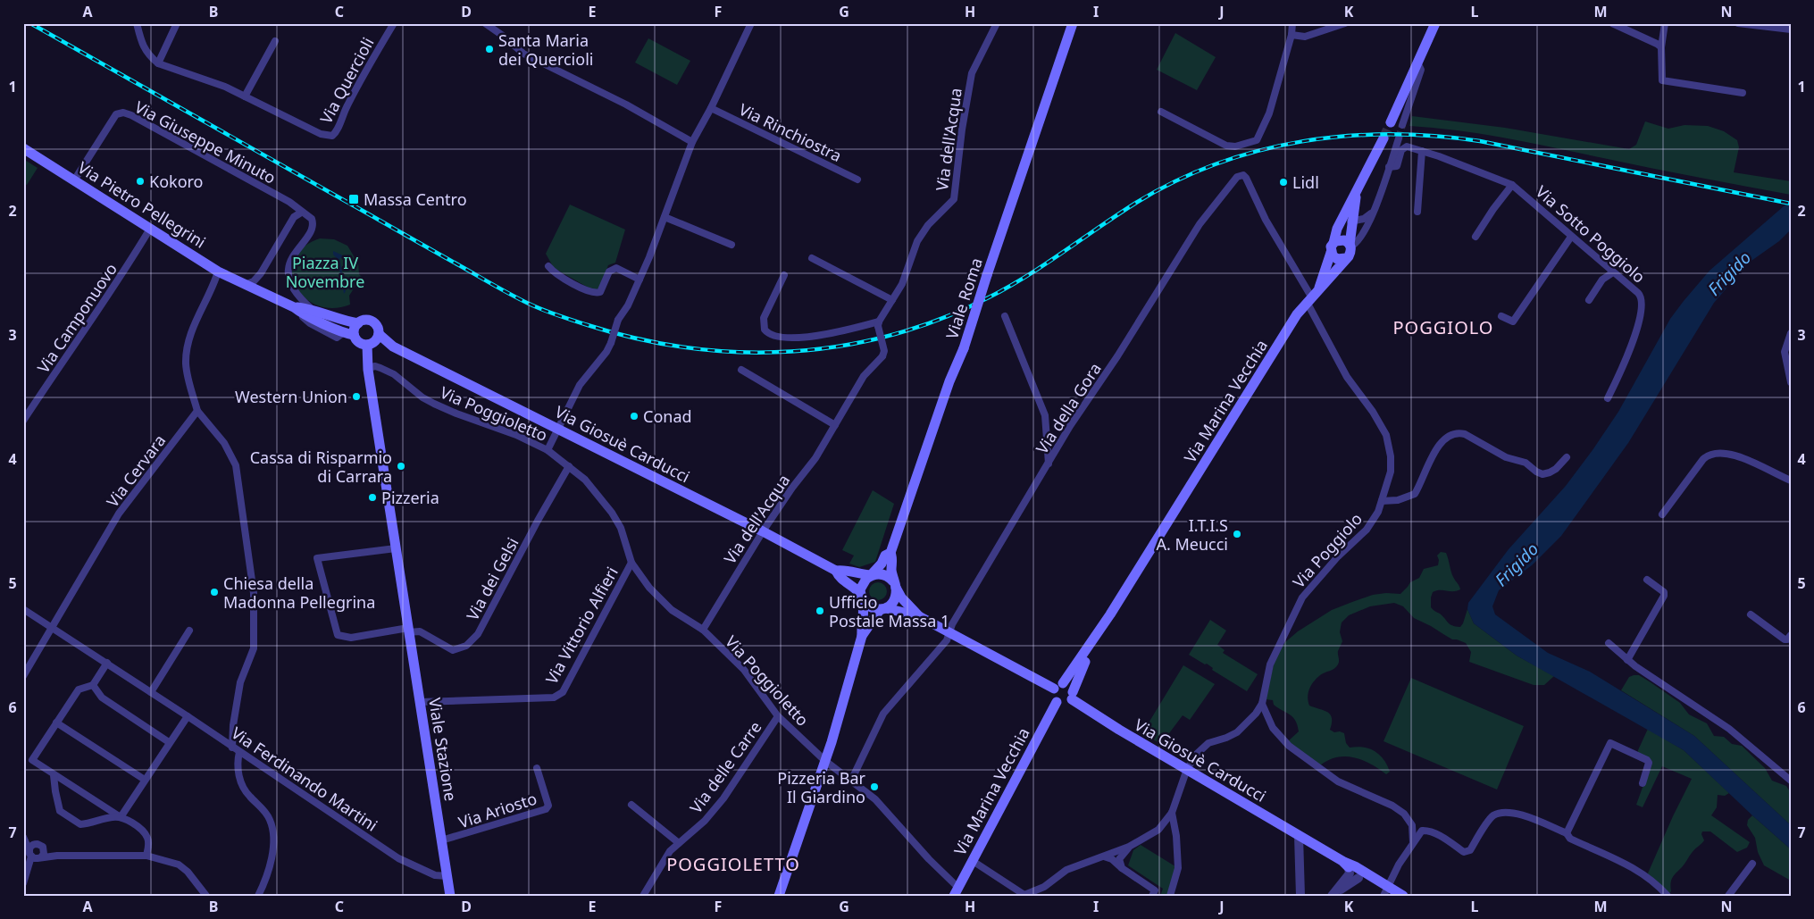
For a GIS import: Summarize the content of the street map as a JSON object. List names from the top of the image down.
{
  "streets": {
    "main road": [
      "Via Pietro Pellegrini",
      "Viale Roma",
      "Via Marina Vecchia",
      "Via Giosuè Carducci",
      "Viale Stazione"
    ],
    "street": [
      "Via Quercioli",
      "Via Rinchiostra",
      "Via dell'Acqua",
      "Via Giuseppe Minuto",
      "Via Sotto Poggiolo",
      "Via Camponuovo",
      "Via della Gora",
      "Via Poggioletto",
      "Via Cervara",
      "Via Poggiolo",
      "Via dei Gelsi",
      "Via Vittorio Alfieri",
      "Via delle Carre",
      "Via Ferdinando Martini",
      "Via Ariosto"
    ]
  },
  "crossings": [
    ["Via dell'Acqua", "Via Poggioletto"],
    ["Via dell'Acqua", "Via Giosuè Carducci"],
    ["Via Giuseppe Minuto", "Via Pietro Pellegrini"],
    ["Via Pietro Pellegrini", "Via Camponuovo"],
    ["Via Sotto Poggiolo", "Via Marina Vecchia"],
    ["Viale Roma", "Via Giosuè Carducci"],
    ["Via Marina Vecchia", "Via della Gora"],
    ["Via Marina Vecchia", "Via Poggioletto"],
    ["Via Marina Vecchia", "Via Giosuè Carducci"],
    ["Via Marina Vecchia", "Via Poggiolo"],
    ["Via della Gora", "Via Poggioletto"],
    ["Via della Gora", "Via Poggiolo"],
    ["Via Poggioletto", "Via dei Gelsi"],
    ["Via Poggioletto", "Via Vittorio Alfieri"],
    ["Via Poggioletto", "Viale Stazione"],
    ["Via Poggioletto", "Via delle Carre"],
    ["Via Giosuè Carducci", "Via Poggiolo"],
    ["Via Giosuè Carducci", "Viale Stazione"],
    ["Via Cervara", "Via Ferdinando Martini"],
    ["Via dei Gelsi", "Viale Stazione"],
    ["Via Vittorio Alfieri", "Viale Stazione"],
    ["Viale Stazione", "Via Ferdinando Martini"],
    ["Viale Stazione", "Via Ariosto"]
  ],
  "districts": ["POGGIOLO", "POGGIOLETTO"],
  "water": ["Frigido"],
  "parks": ["Piazza IV Novembre"],
  "places": {
    "other": [
      "Santa Maria dei Quercioli",
      "Kokoro",
      "Lidl",
      "Western Union",
      "Conad",
      "Cassa di Risparmio di Carrara",
      "Pizzeria",
      "I.T.I.S A. Meucci",
      "Chiesa della Madonna Pellegrina",
      "Ufficio Postale Massa 1",
      "Pizzeria Bar Il Giardino"
    ],
    "transit": ["Massa Centro"]
  },
  "grid": {
    "columns": [
      "A",
      "B",
      "C",
      "D",
      "E",
      "F",
      "G",
      "H",
      "I",
      "J",
      "K",
      "L",
      "M",
      "N"
    ],
    "rows": [
      "1",
      "2",
      "3",
      "4",
      "5",
      "6",
      "7"
    ]
  }
}
